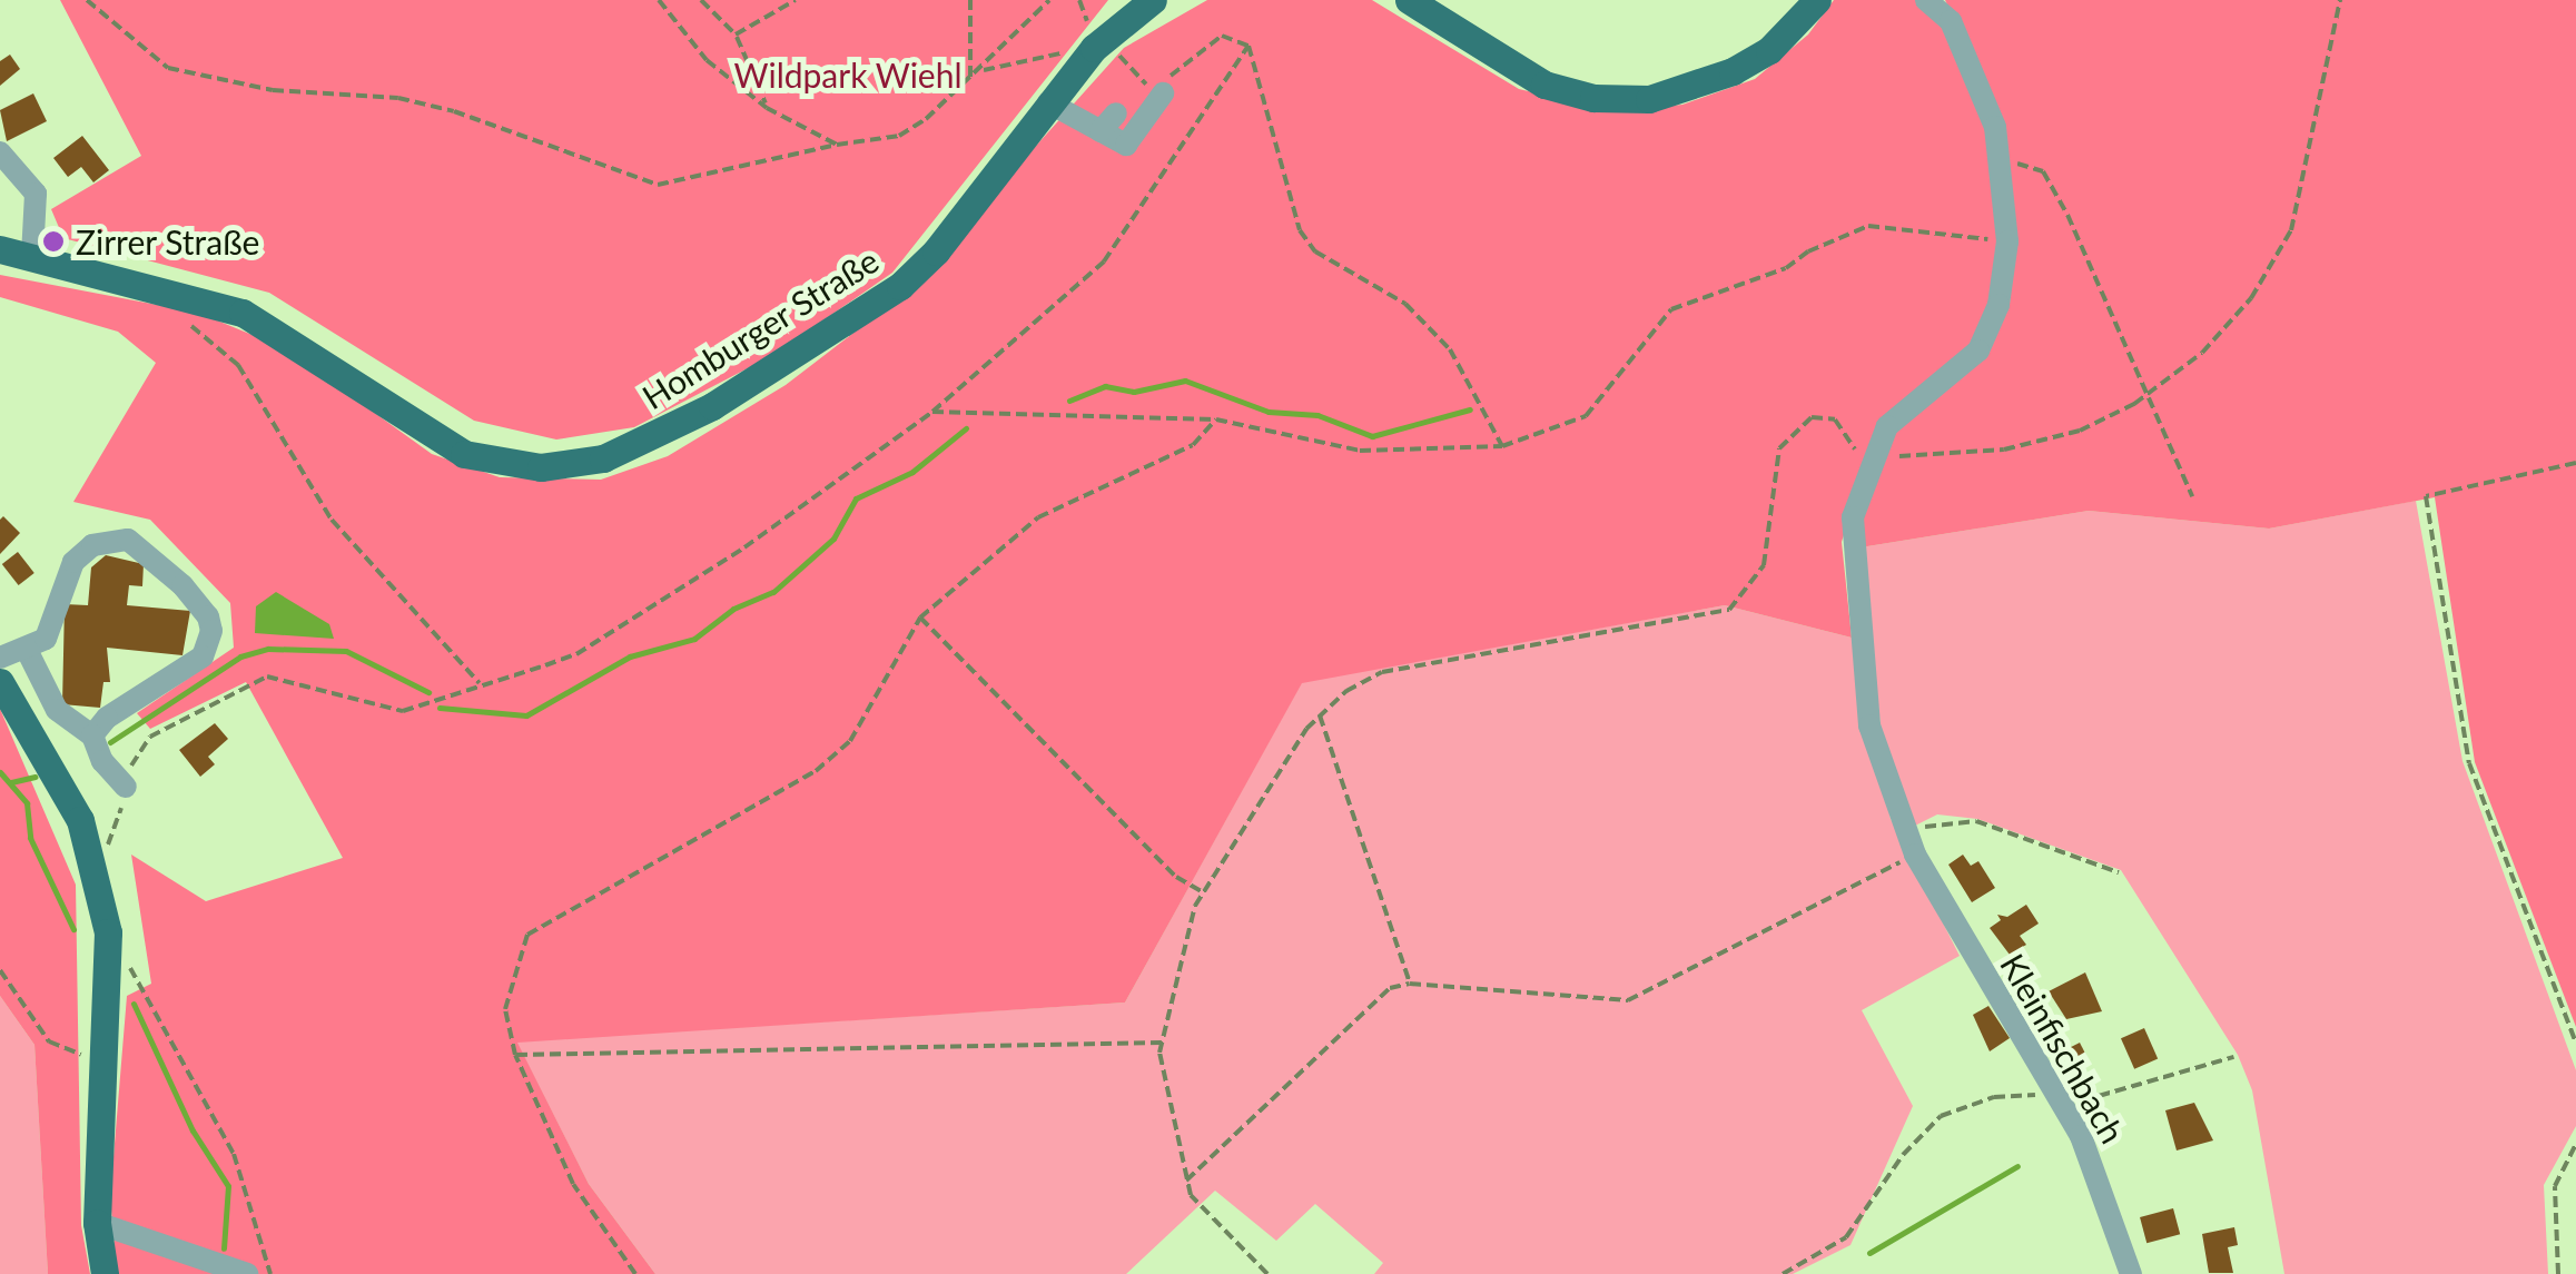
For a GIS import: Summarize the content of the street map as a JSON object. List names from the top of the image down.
{
  "streets": {
    "main road": ["Homburger Straße"],
    "street": ["Kleinfischbach"]
  },
  "parks": ["Wildpark Wiehl"],
  "places": ["Zirrer Straße"]
}
